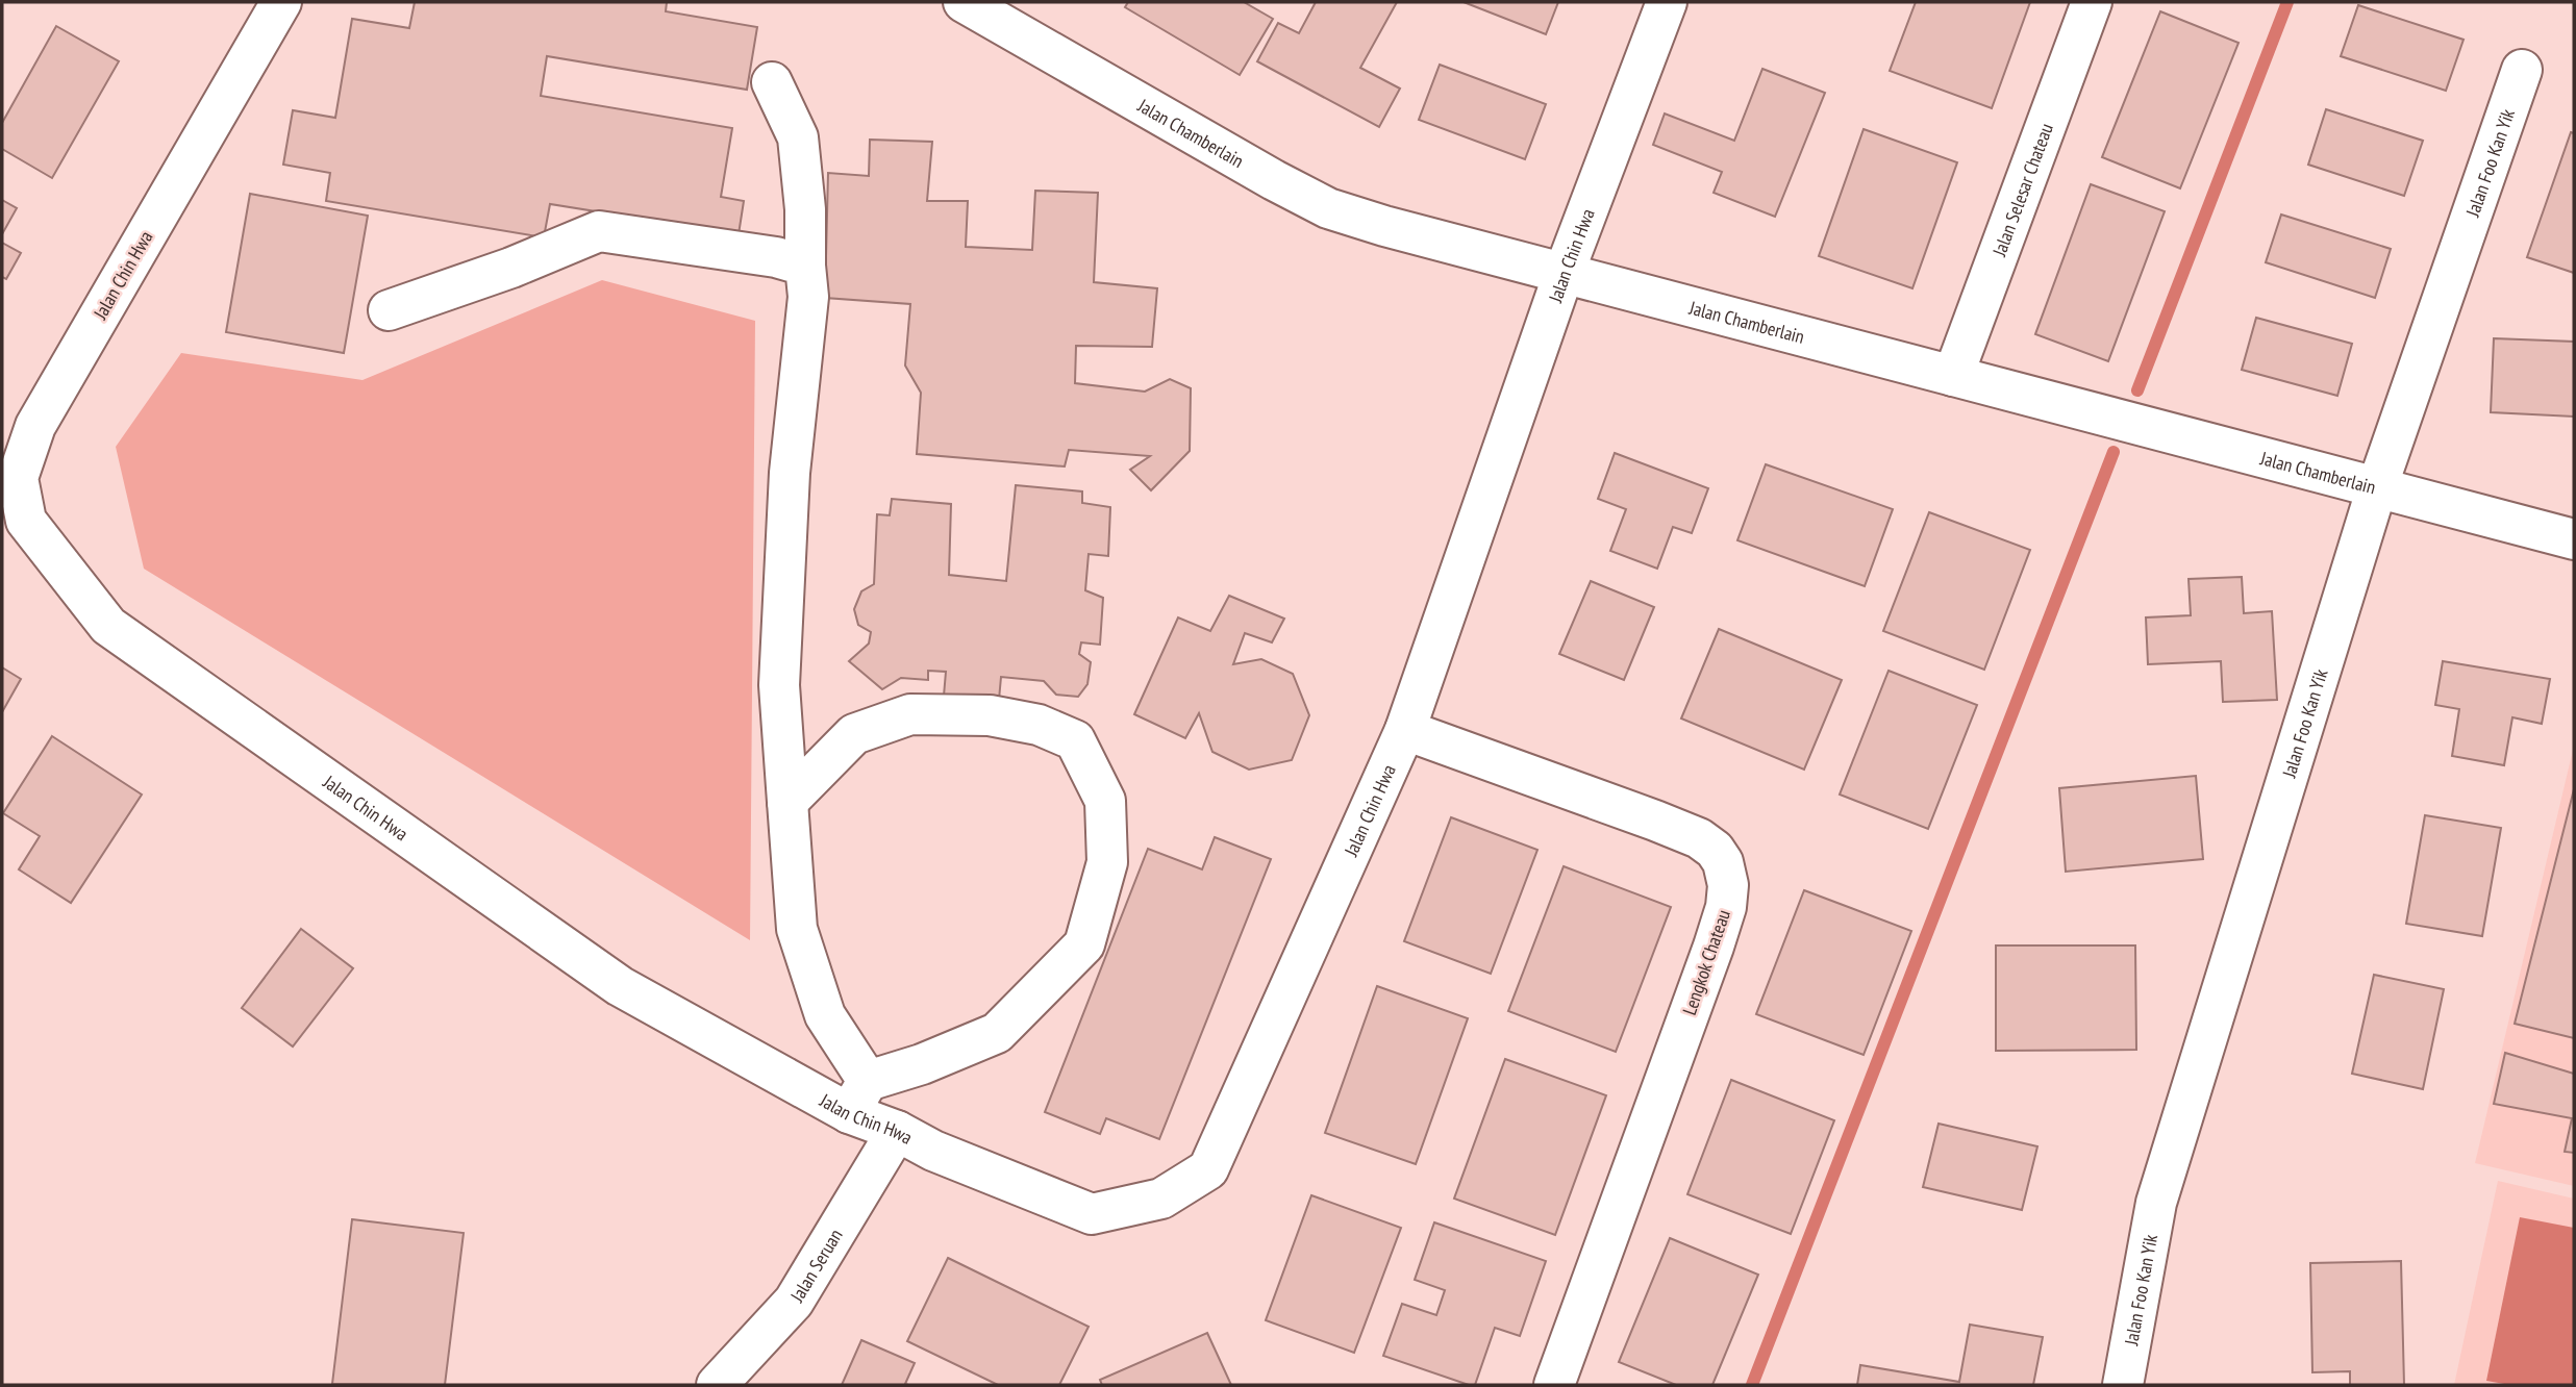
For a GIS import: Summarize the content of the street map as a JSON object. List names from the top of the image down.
{
  "streets": {
    "street": [
      "Jalan Chamberlain",
      "Jalan Foo Kan Yik",
      "Jalan Selesar Chateau",
      "Jalan Chin Hwa",
      "Lengkok Chateau",
      "Jalan Seruan"
    ]
  },
  "crossings": [
    ["Jalan Chamberlain", "Jalan Foo Kan Yik"],
    ["Jalan Chamberlain", "Jalan Selesar Chateau"],
    ["Jalan Chamberlain", "Jalan Chin Hwa"],
    ["Jalan Chin Hwa", "Lengkok Chateau"],
    ["Jalan Chin Hwa", "Jalan Seruan"]
  ]
}
